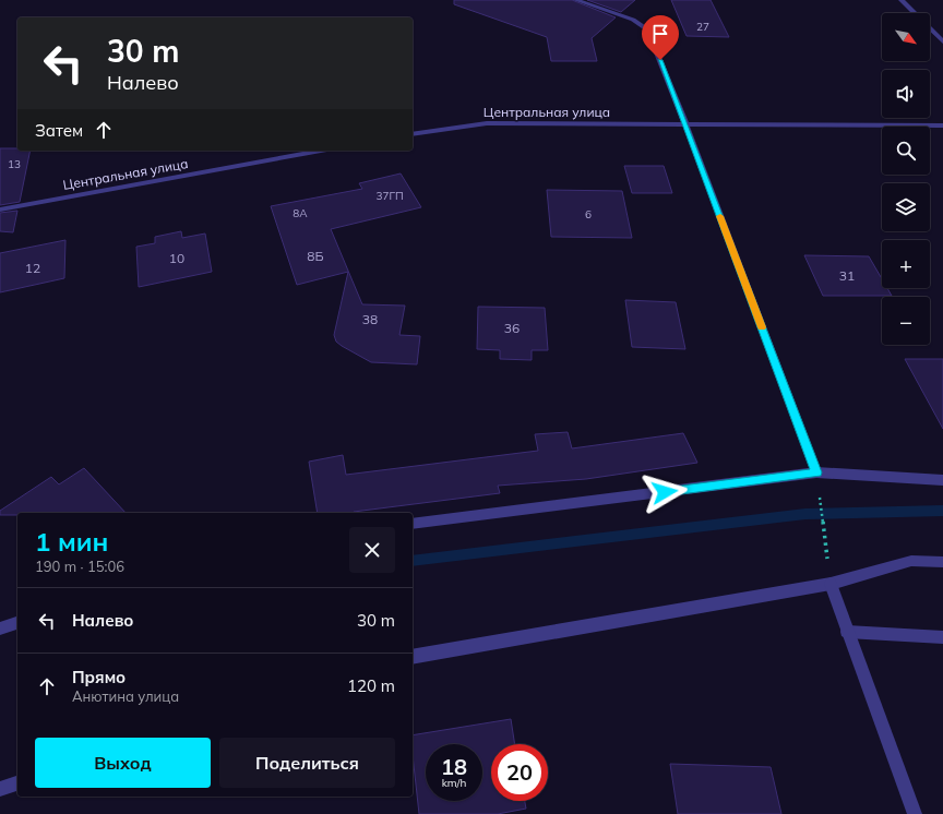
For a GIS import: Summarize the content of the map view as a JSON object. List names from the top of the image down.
{
  "streets": {
    "street": ["Центральная улица"]
  },
  "house_numbers": [
    "27",
    "13",
    "37ГП",
    "8А",
    "6",
    "8Б",
    "10",
    "12",
    "31",
    "38",
    "36"
  ],
  "north": "bottom right",
  "page": {
    "map_buttons": ["+", "−"],
    "turn": ["30 m", "Налево"],
    "then": "Затем",
    "heading": ["1 мин", "190 m · 15:06"],
    "list": [
      {
        "name": "Налево",
        "value": "30 m"
      },
      {
        "name": "Прямо",
        "note": "Анютина улица",
        "value": "120 m"
      }
    ],
    "buttons": ["Выход", "Поделиться"],
    "speed": "18 km/h",
    "limit": "20"
  }
}
